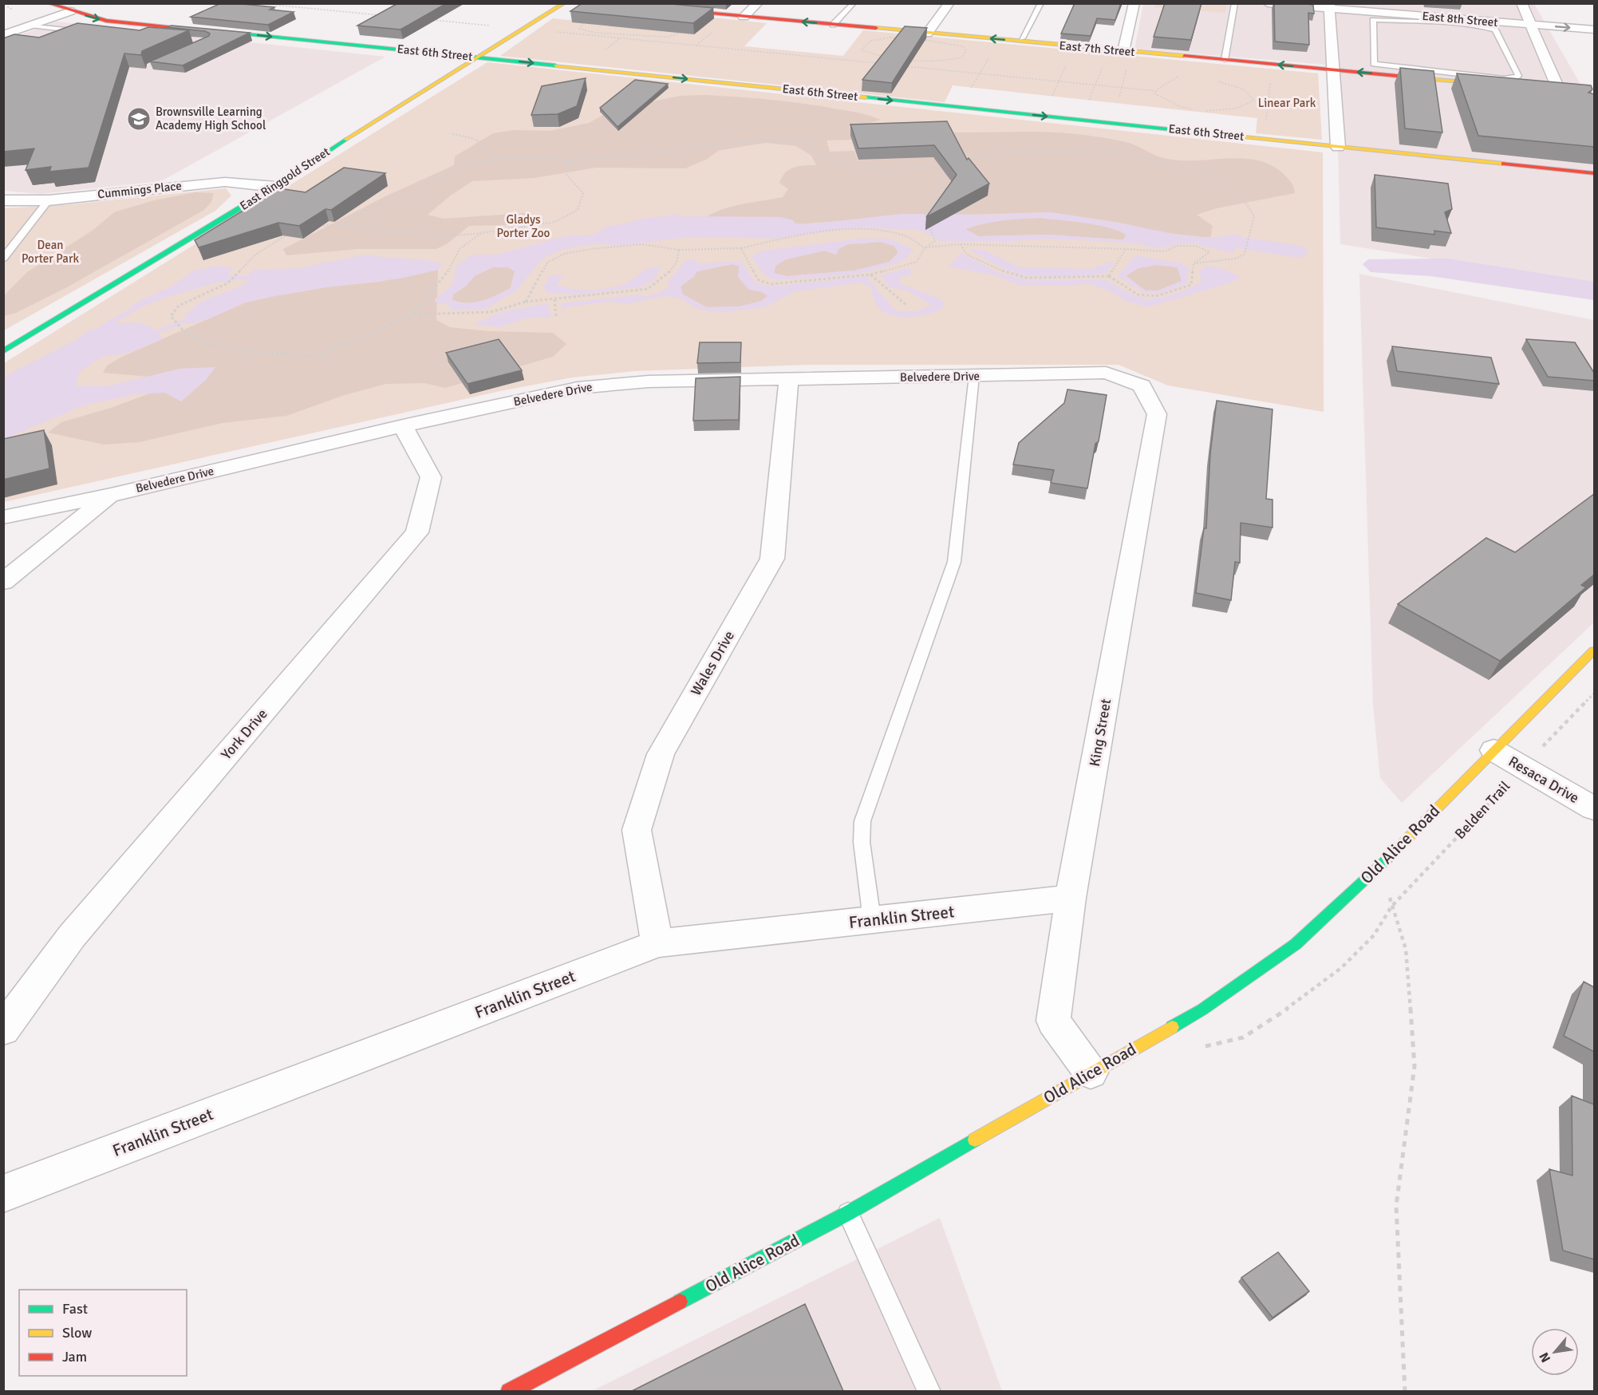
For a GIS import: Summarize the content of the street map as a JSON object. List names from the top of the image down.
{
  "streets": {
    "main road": [
      "East 7th Street",
      "East 6th Street",
      "East Ringgold Street",
      "Old Alice Road"
    ],
    "street": [
      "East 8th Street",
      "Cummings Place",
      "Belvedere Drive",
      "Wales Drive",
      "King Street",
      "York Drive",
      "Resaca Drive",
      "Franklin Street"
    ],
    "path": ["Belden Trail"]
  },
  "crossings": [
    ["East 6th Street", "East Ringgold Street"],
    ["East Ringgold Street", "Cummings Place"],
    ["Belvedere Drive", "Wales Drive"],
    ["Belvedere Drive", "King Street"],
    ["Belvedere Drive", "York Drive"],
    ["Wales Drive", "Franklin Street"],
    ["King Street", "Old Alice Road"],
    ["King Street", "Franklin Street"],
    ["Resaca Drive", "Belden Trail"],
    ["Resaca Drive", "Old Alice Road"]
  ],
  "one_way": ["East 7th Street", "East 6th Street"],
  "parks": ["Linear Park", "Gladys Porter Zoo", "Dean Porter Park"],
  "places": {
    "school or university": ["Brownsville Learning Academy High School"]
  },
  "legend": ["Fast", "Slow", "Jam"],
  "north": "bottom left"
}
